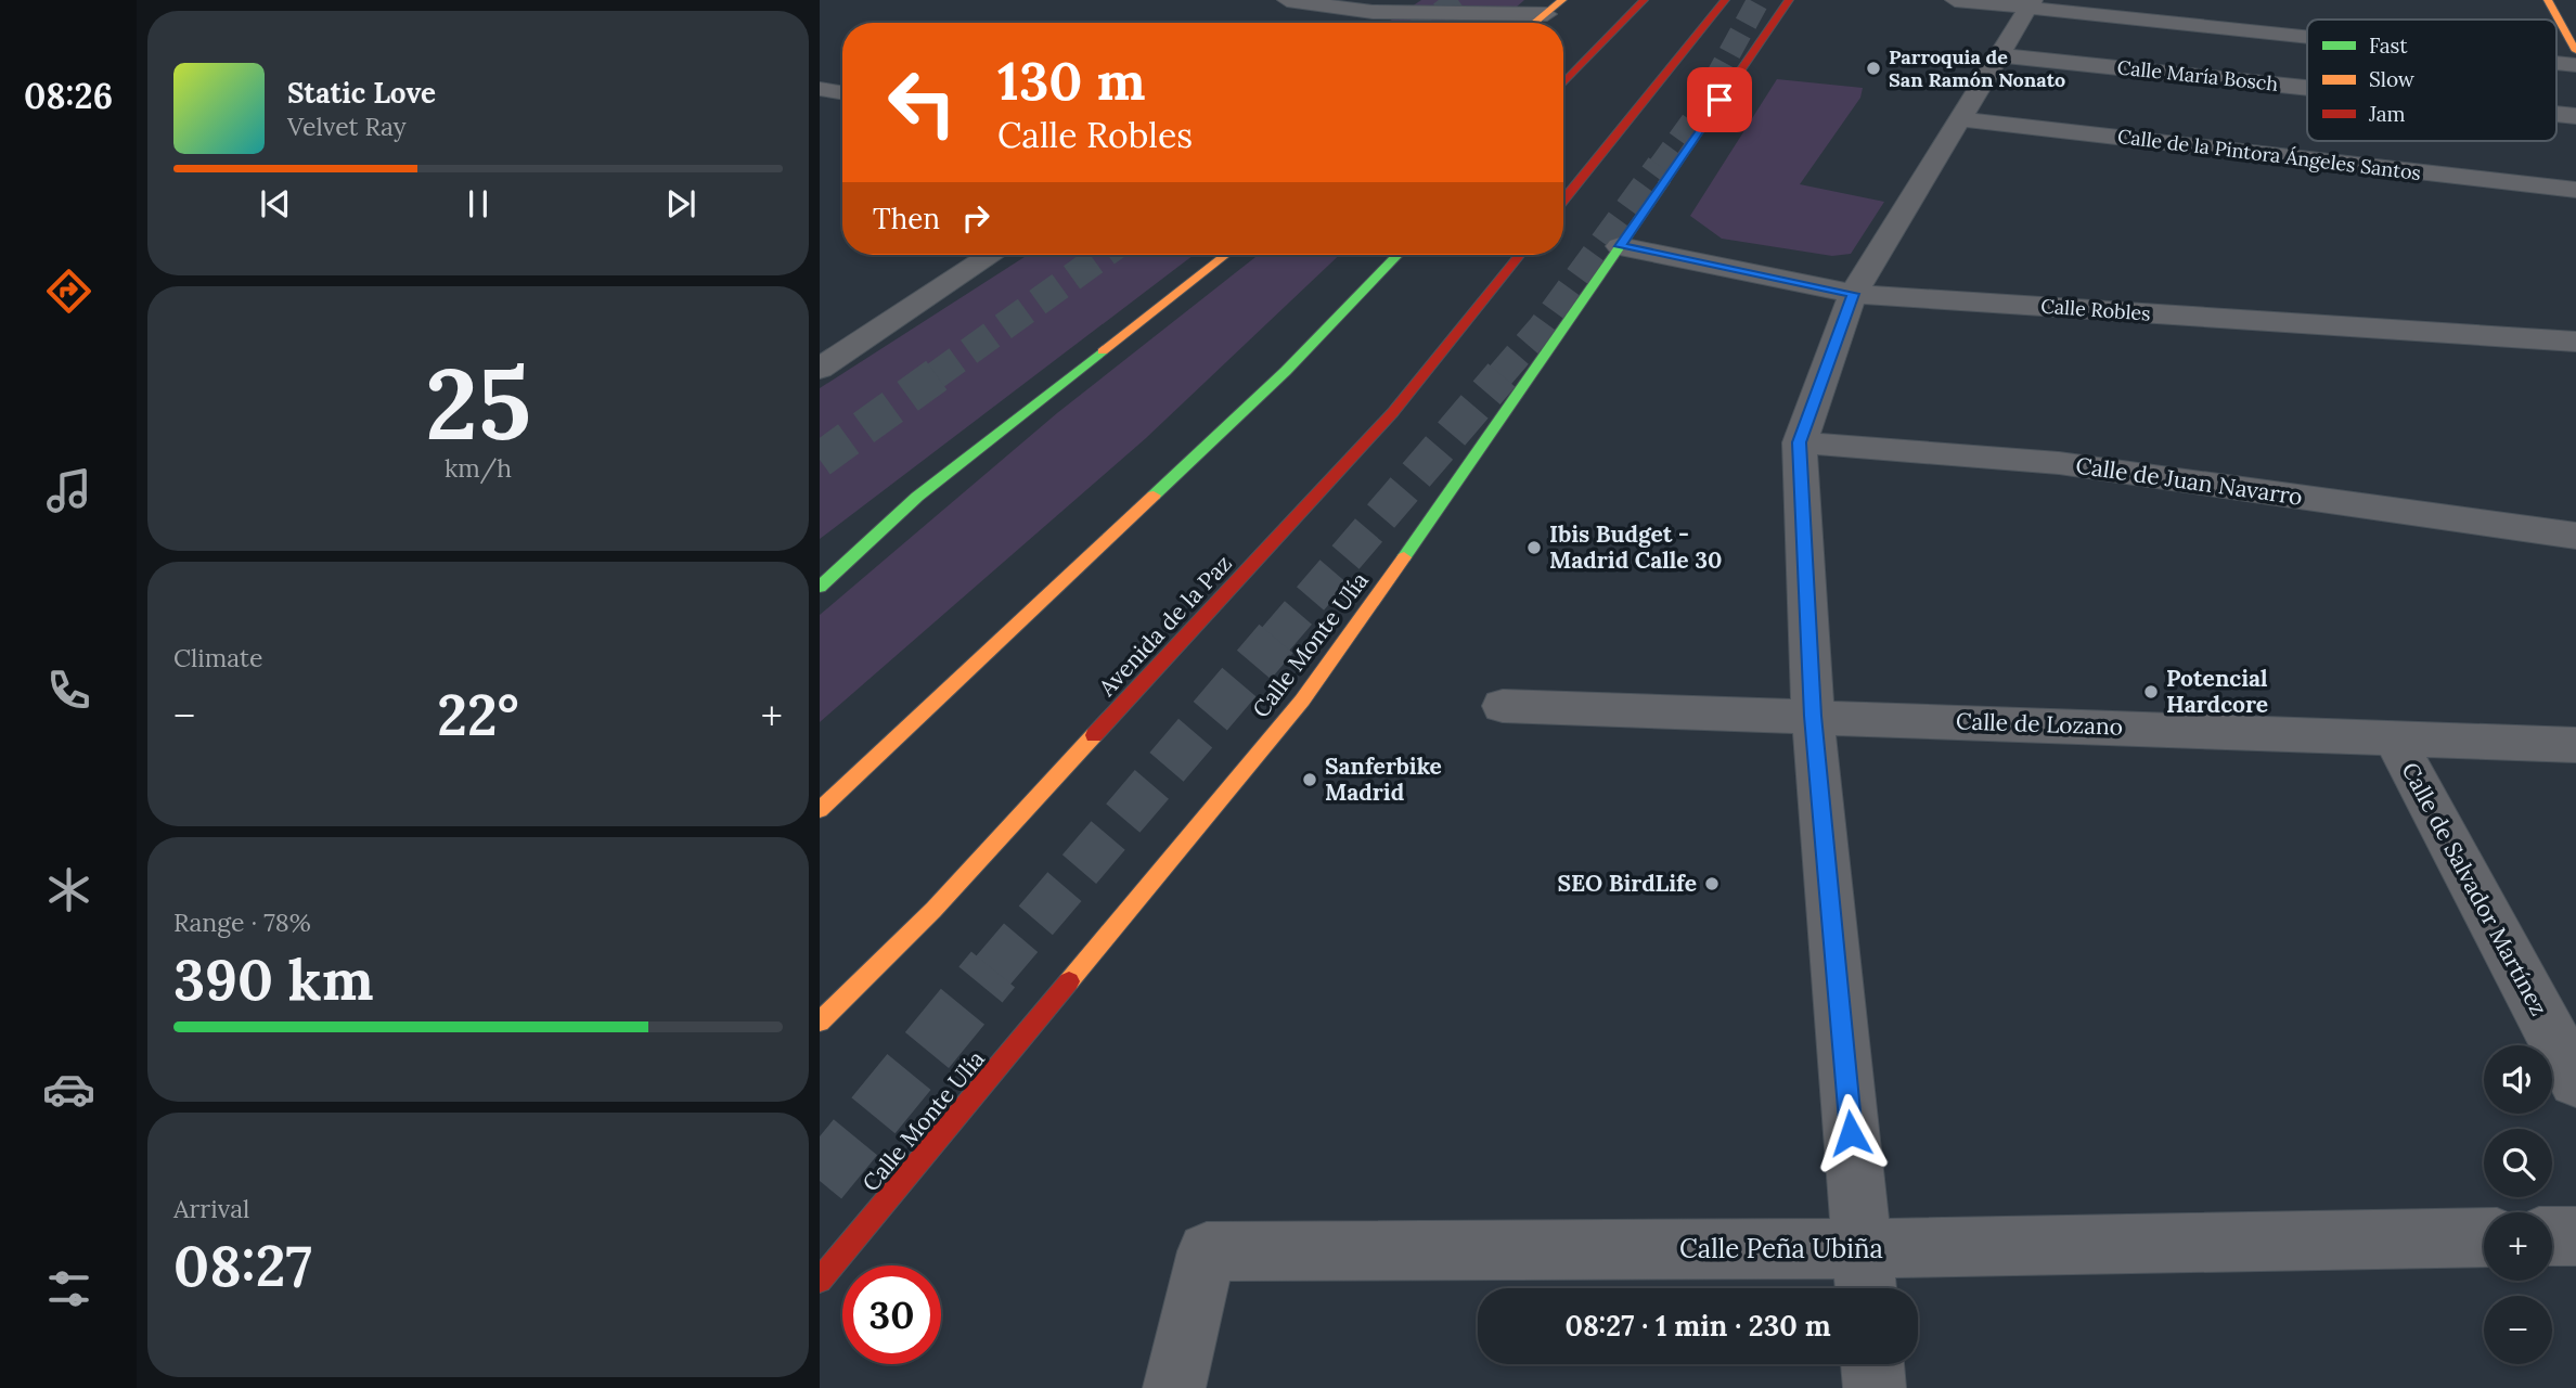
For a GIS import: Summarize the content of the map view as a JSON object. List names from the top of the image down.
{
  "streets": {
    "main road": ["Avenida de la Paz", "Calle Monte Ulía"],
    "street": [
      "Calle María Bosch",
      "Calle de la Pintora Ángeles Santos",
      "Calle Robles",
      "Calle de Juan Navarro",
      "Calle de Lozano",
      "Calle de Salvador Martínez",
      "Calle Peña Ubiña"
    ]
  },
  "crossings": [
    ["Calle Robles", "Calle Monte Ulía"],
    ["Calle de Lozano", "Calle de Salvador Martínez"]
  ],
  "places": [
    "Parroquia de San Ramón Nonato",
    "Ibis Budget - Madrid Calle 30",
    "Potencial Hardcore",
    "Sanferbike Madrid",
    "SEO BirdLife"
  ],
  "legend": ["Fast", "Slow", "Jam"],
  "page": {
    "tabs": "08:26",
    "turn": ["130 m", "Calle Robles"],
    "song": ["Static Love", "Velvet Ray"],
    "then": "Then",
    "tile": [
      ["25", "km/h"],
      "Climate",
      ["Range · 78%", "390 km"],
      ["Arrival", "08:27"]
    ],
    "heat": ["−", "22°", "+"],
    "map_buttons": ["+", "−"],
    "limit": "30",
    "trip": "08:27 · 1 min · 230 m"
  }
}
